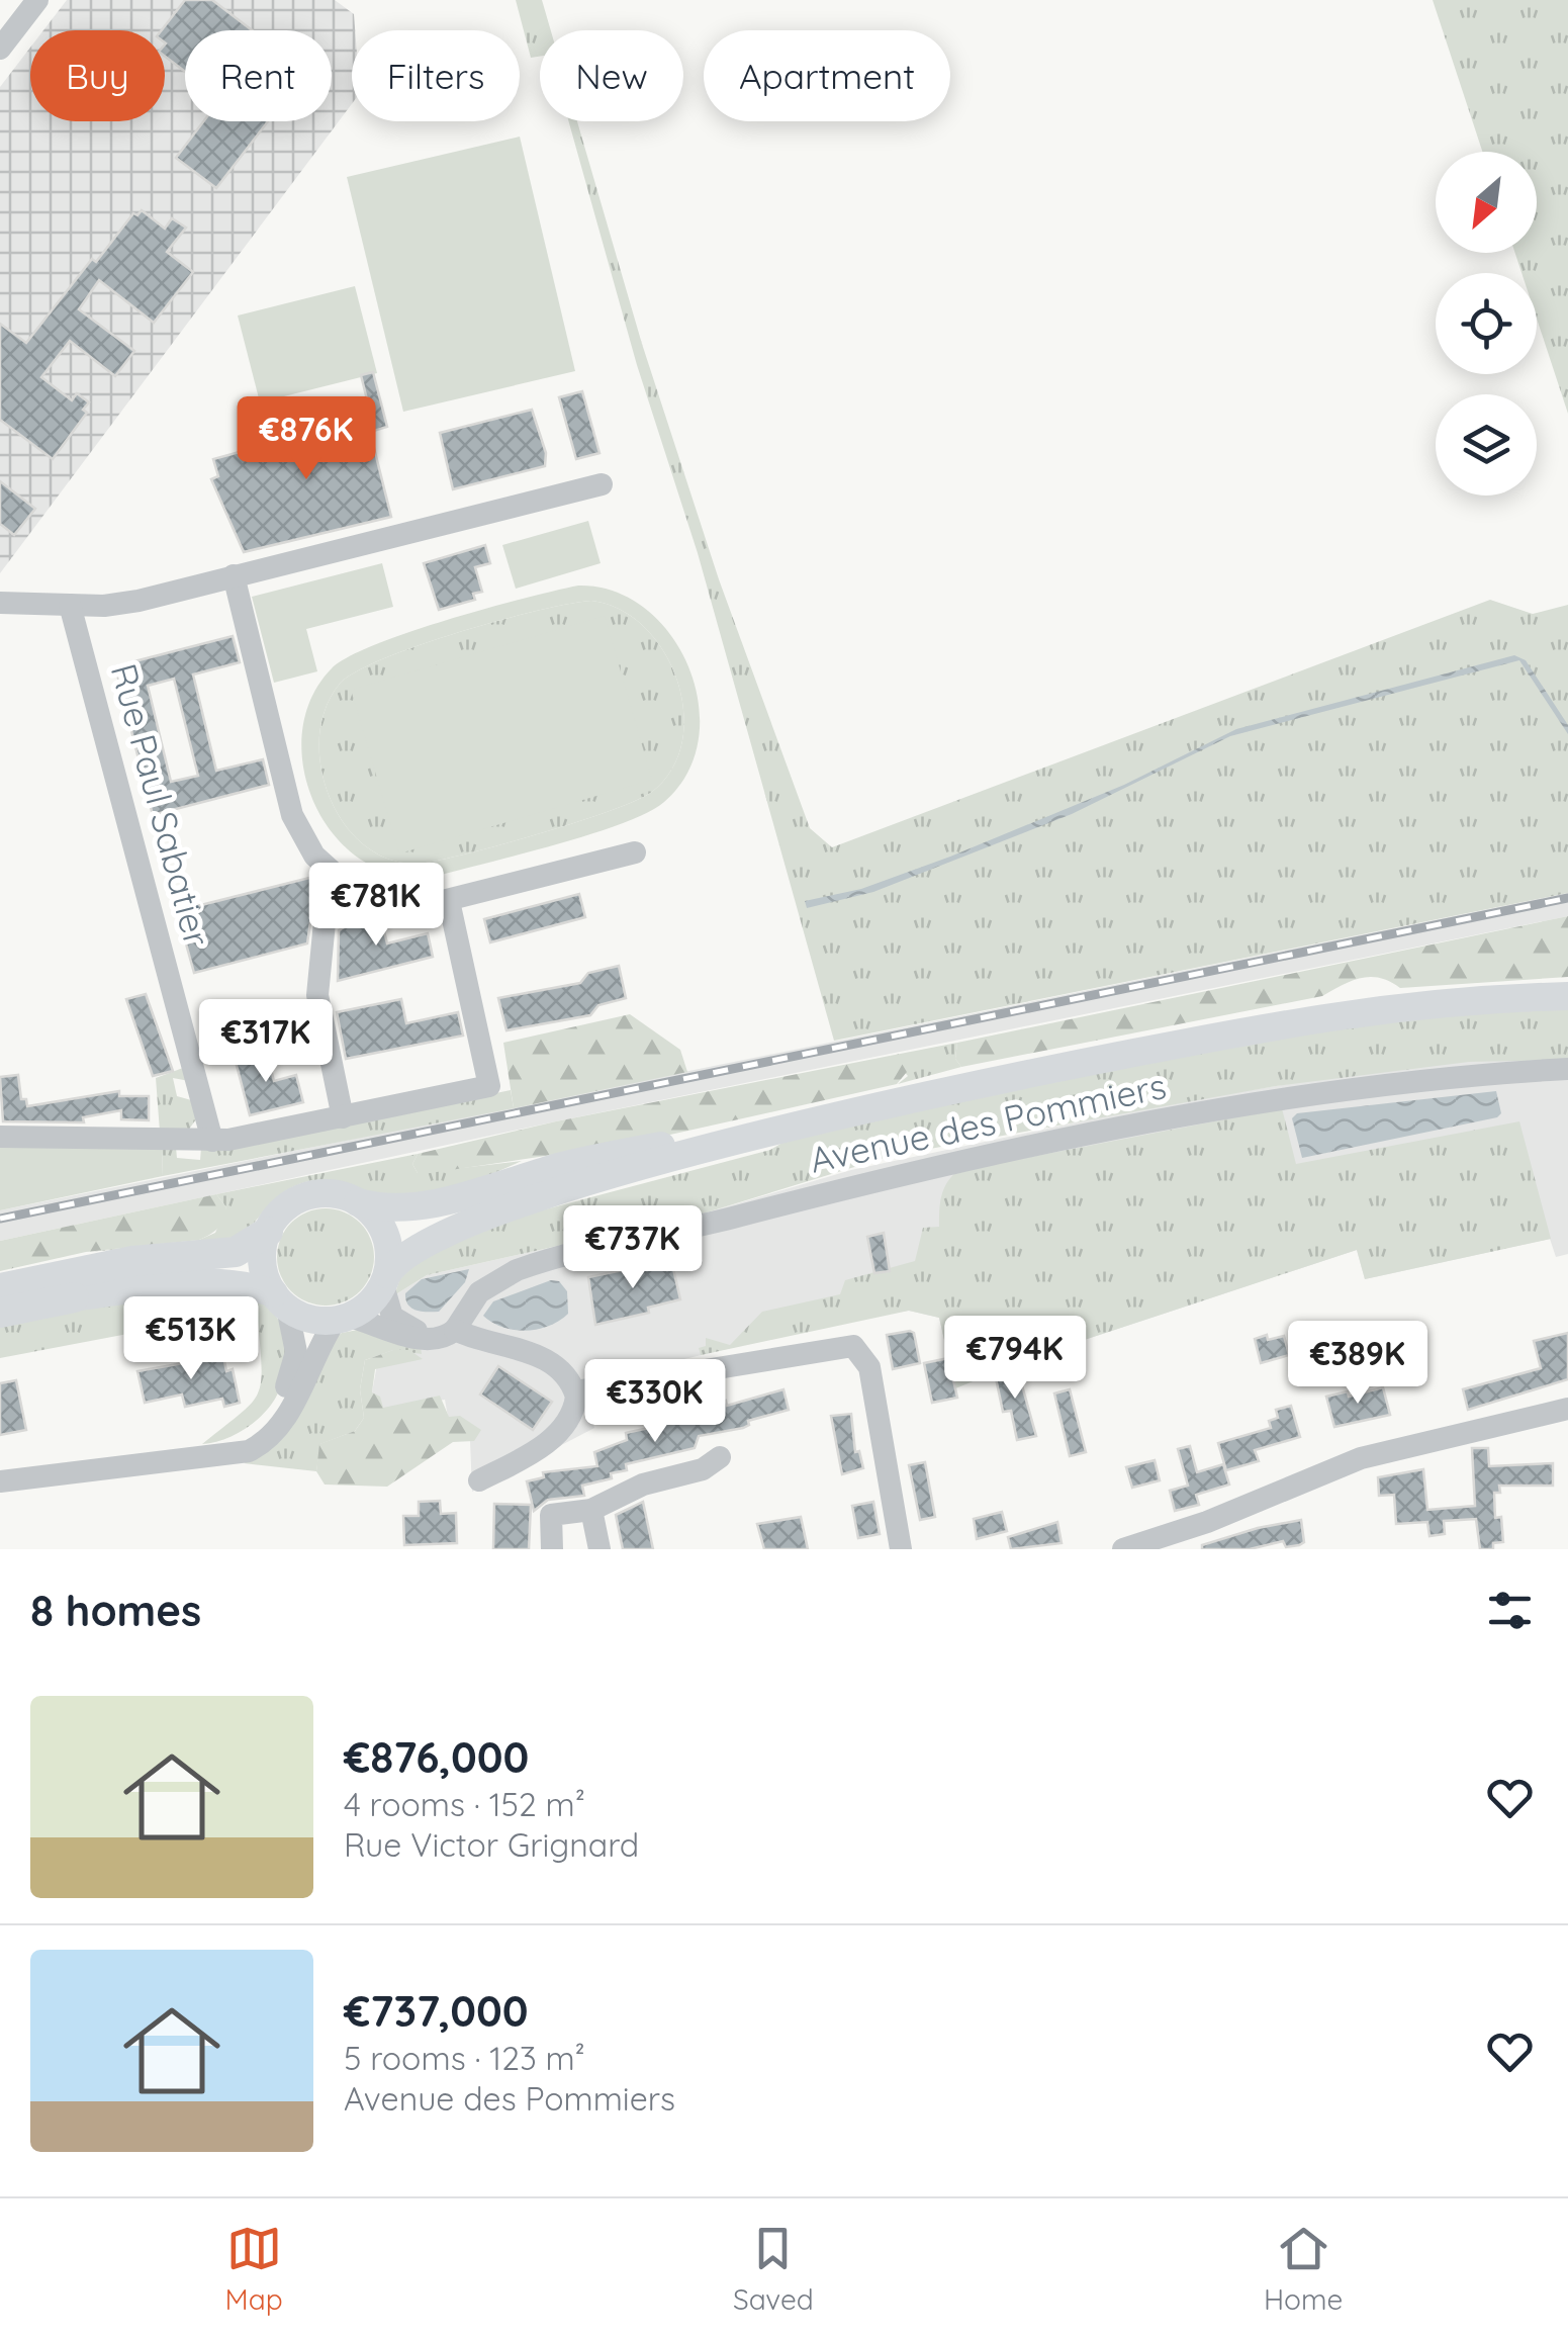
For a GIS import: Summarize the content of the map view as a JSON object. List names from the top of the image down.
{
  "streets": {
    "street": ["Rue Paul Sabatier", "Avenue des Pommiers"]
  },
  "north": "bottom left",
  "page": {
    "chip": [
      "Buy",
      "Rent",
      "Filters",
      "New",
      "Apartment"
    ],
    "price": [
      "€876K",
      "€781K",
      "€317K",
      "€737K",
      "€513K",
      "€794K",
      "€389K",
      "€330K"
    ],
    "heading": "8 homes",
    "list": [
      {
        "name": "€876,000",
        "note": "4 rooms · 152 m² · Rue Victor Grignard"
      },
      {
        "name": "€737,000",
        "note": "5 rooms · 123 m² · Avenue des Pommiers"
      }
    ],
    "tabs": ["Map", "Saved", "Home"]
  }
}
